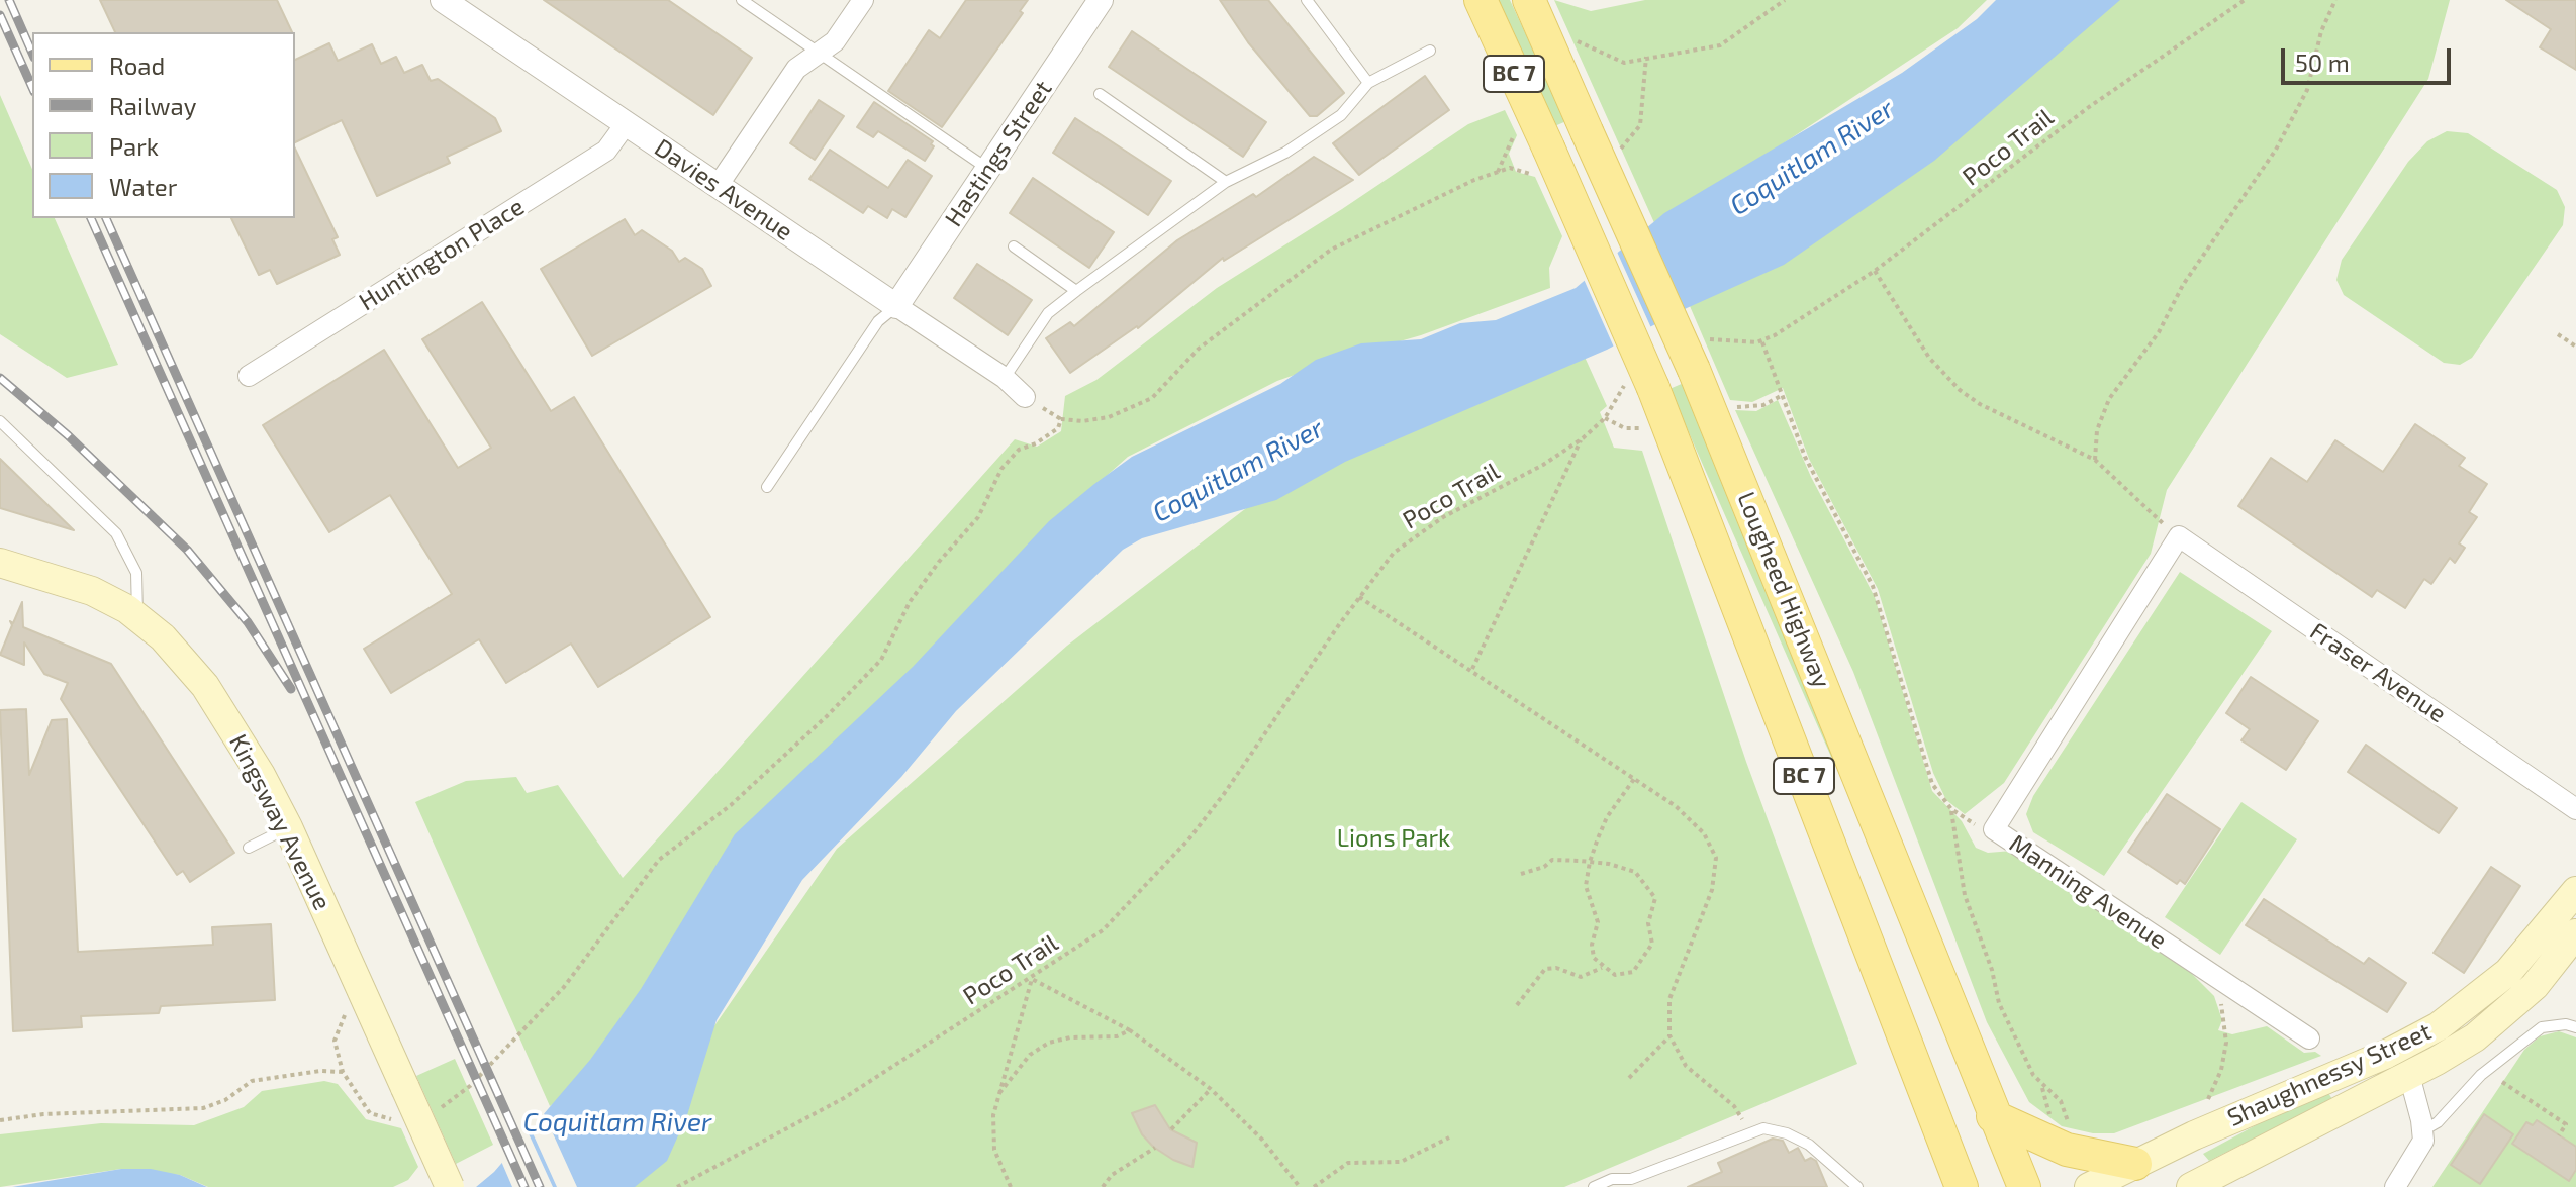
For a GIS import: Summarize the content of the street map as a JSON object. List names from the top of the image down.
{
  "streets": {
    "main road": [
      "BC 7",
      "Lougheed Highway",
      "Kingsway Avenue",
      "Shaughnessy Street"
    ],
    "street": [
      "Hastings Street",
      "Davies Avenue",
      "Huntington Place",
      "Fraser Avenue",
      "Manning Avenue"
    ],
    "path": ["Poco Trail"]
  },
  "crossings": [
    ["Poco Trail", "Lougheed Highway"],
    ["Hastings Street", "Davies Avenue"],
    ["Davies Avenue", "Huntington Place"],
    ["Fraser Avenue", "Manning Avenue"]
  ],
  "water": ["Coquitlam River"],
  "parks": ["Lions Park"],
  "legend": [
    "Road",
    "Railway",
    "Park",
    "Water"
  ],
  "scale_bar": "50 m"
}
